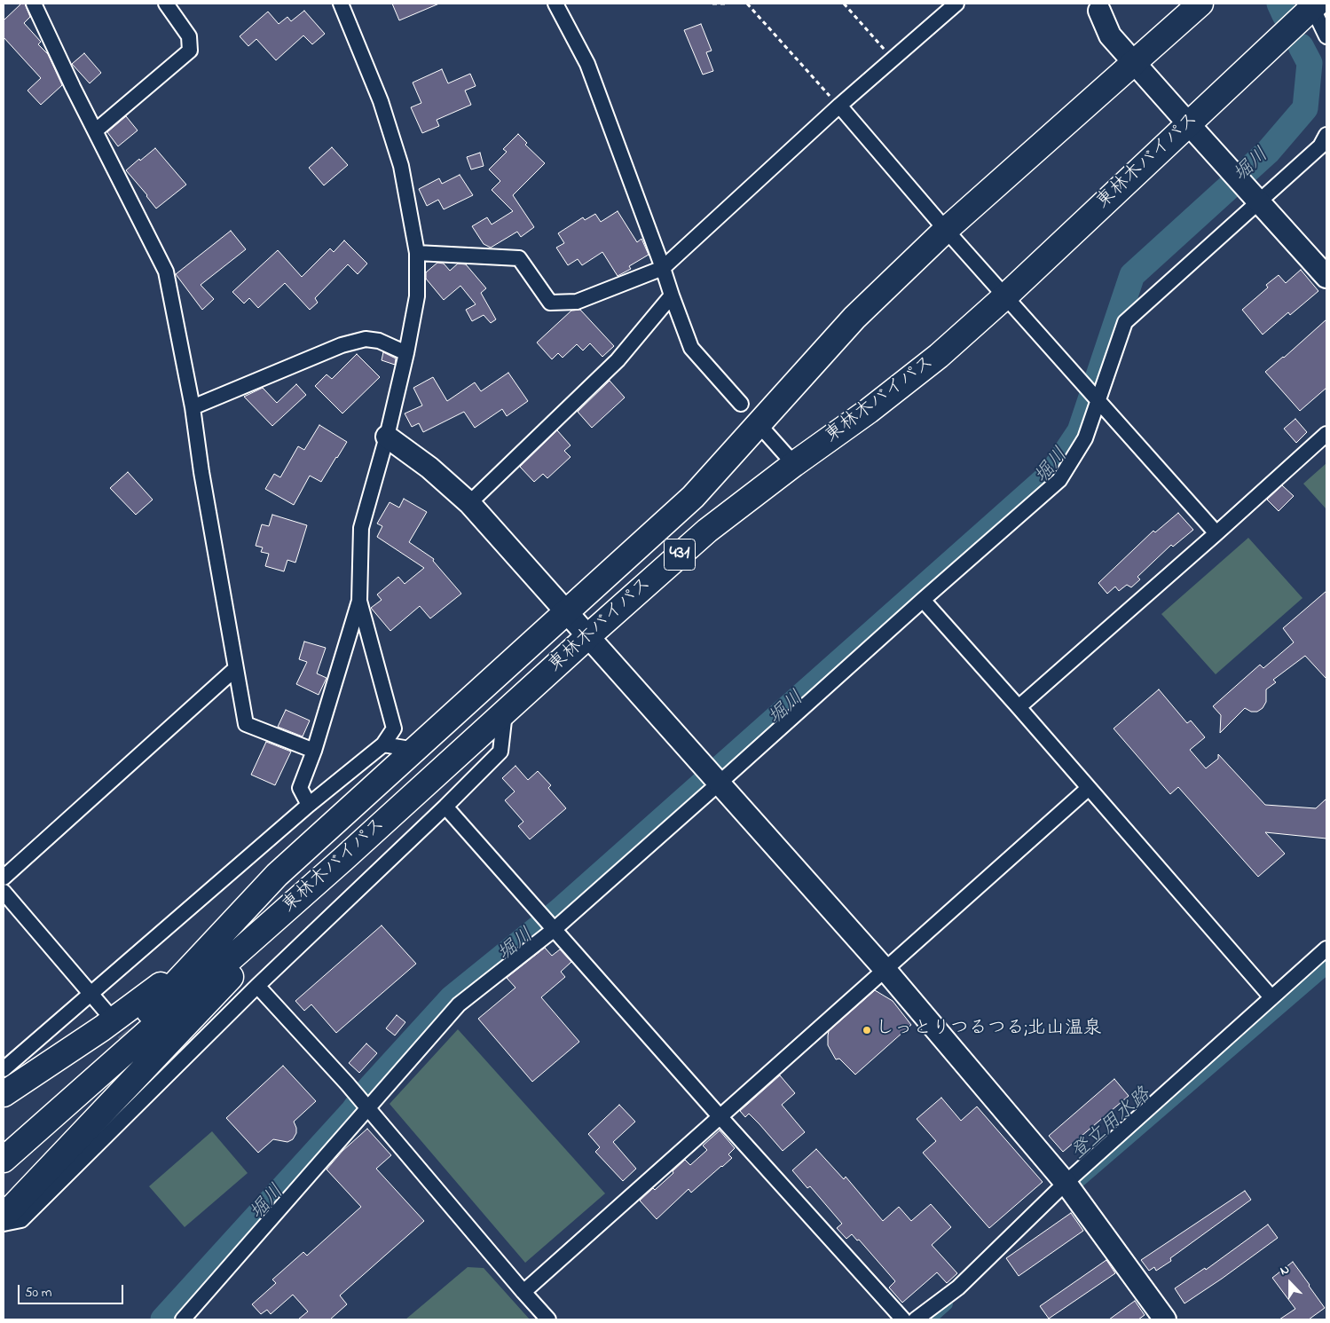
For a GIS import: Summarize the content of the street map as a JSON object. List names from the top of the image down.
{
  "streets": {
    "highway": ["東林木バイパス", "431"]
  },
  "water": ["堀川", "登立用水路"],
  "places": ["しっとりつるつる;北山温泉"],
  "scale_bar": "50 m",
  "north": "top"
}
